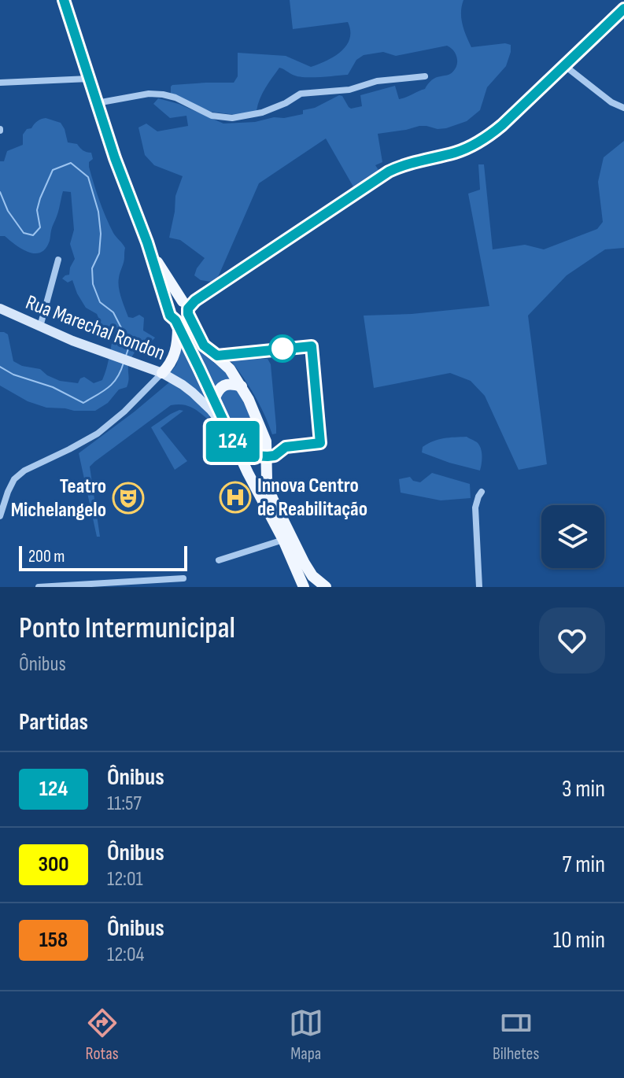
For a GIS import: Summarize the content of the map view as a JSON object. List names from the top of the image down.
{
  "streets": {
    "street": ["Rua Marechal Rondon"]
  },
  "places": {
    "hospital": ["Innova Centro de Reabilitação"],
    "theatre": ["Teatro Michelangelo"]
  },
  "lines": ["bus line 124"],
  "scale_bar": "200 m",
  "page": {
    "on_map": "124",
    "scale": "200 m",
    "heading": [
      ["Ponto Intermunicipal", "Ônibus"],
      "Partidas"
    ],
    "list": [
      {
        "mark": "124",
        "name": "Ônibus",
        "note": "11:57",
        "value": "3 min"
      },
      {
        "mark": "300",
        "name": "Ônibus",
        "note": "12:01",
        "value": "7 min"
      },
      {
        "mark": "158",
        "name": "Ônibus",
        "note": "12:04",
        "value": "10 min"
      }
    ],
    "tabs": ["Rotas", "Mapa", "Bilhetes"]
  }
}
